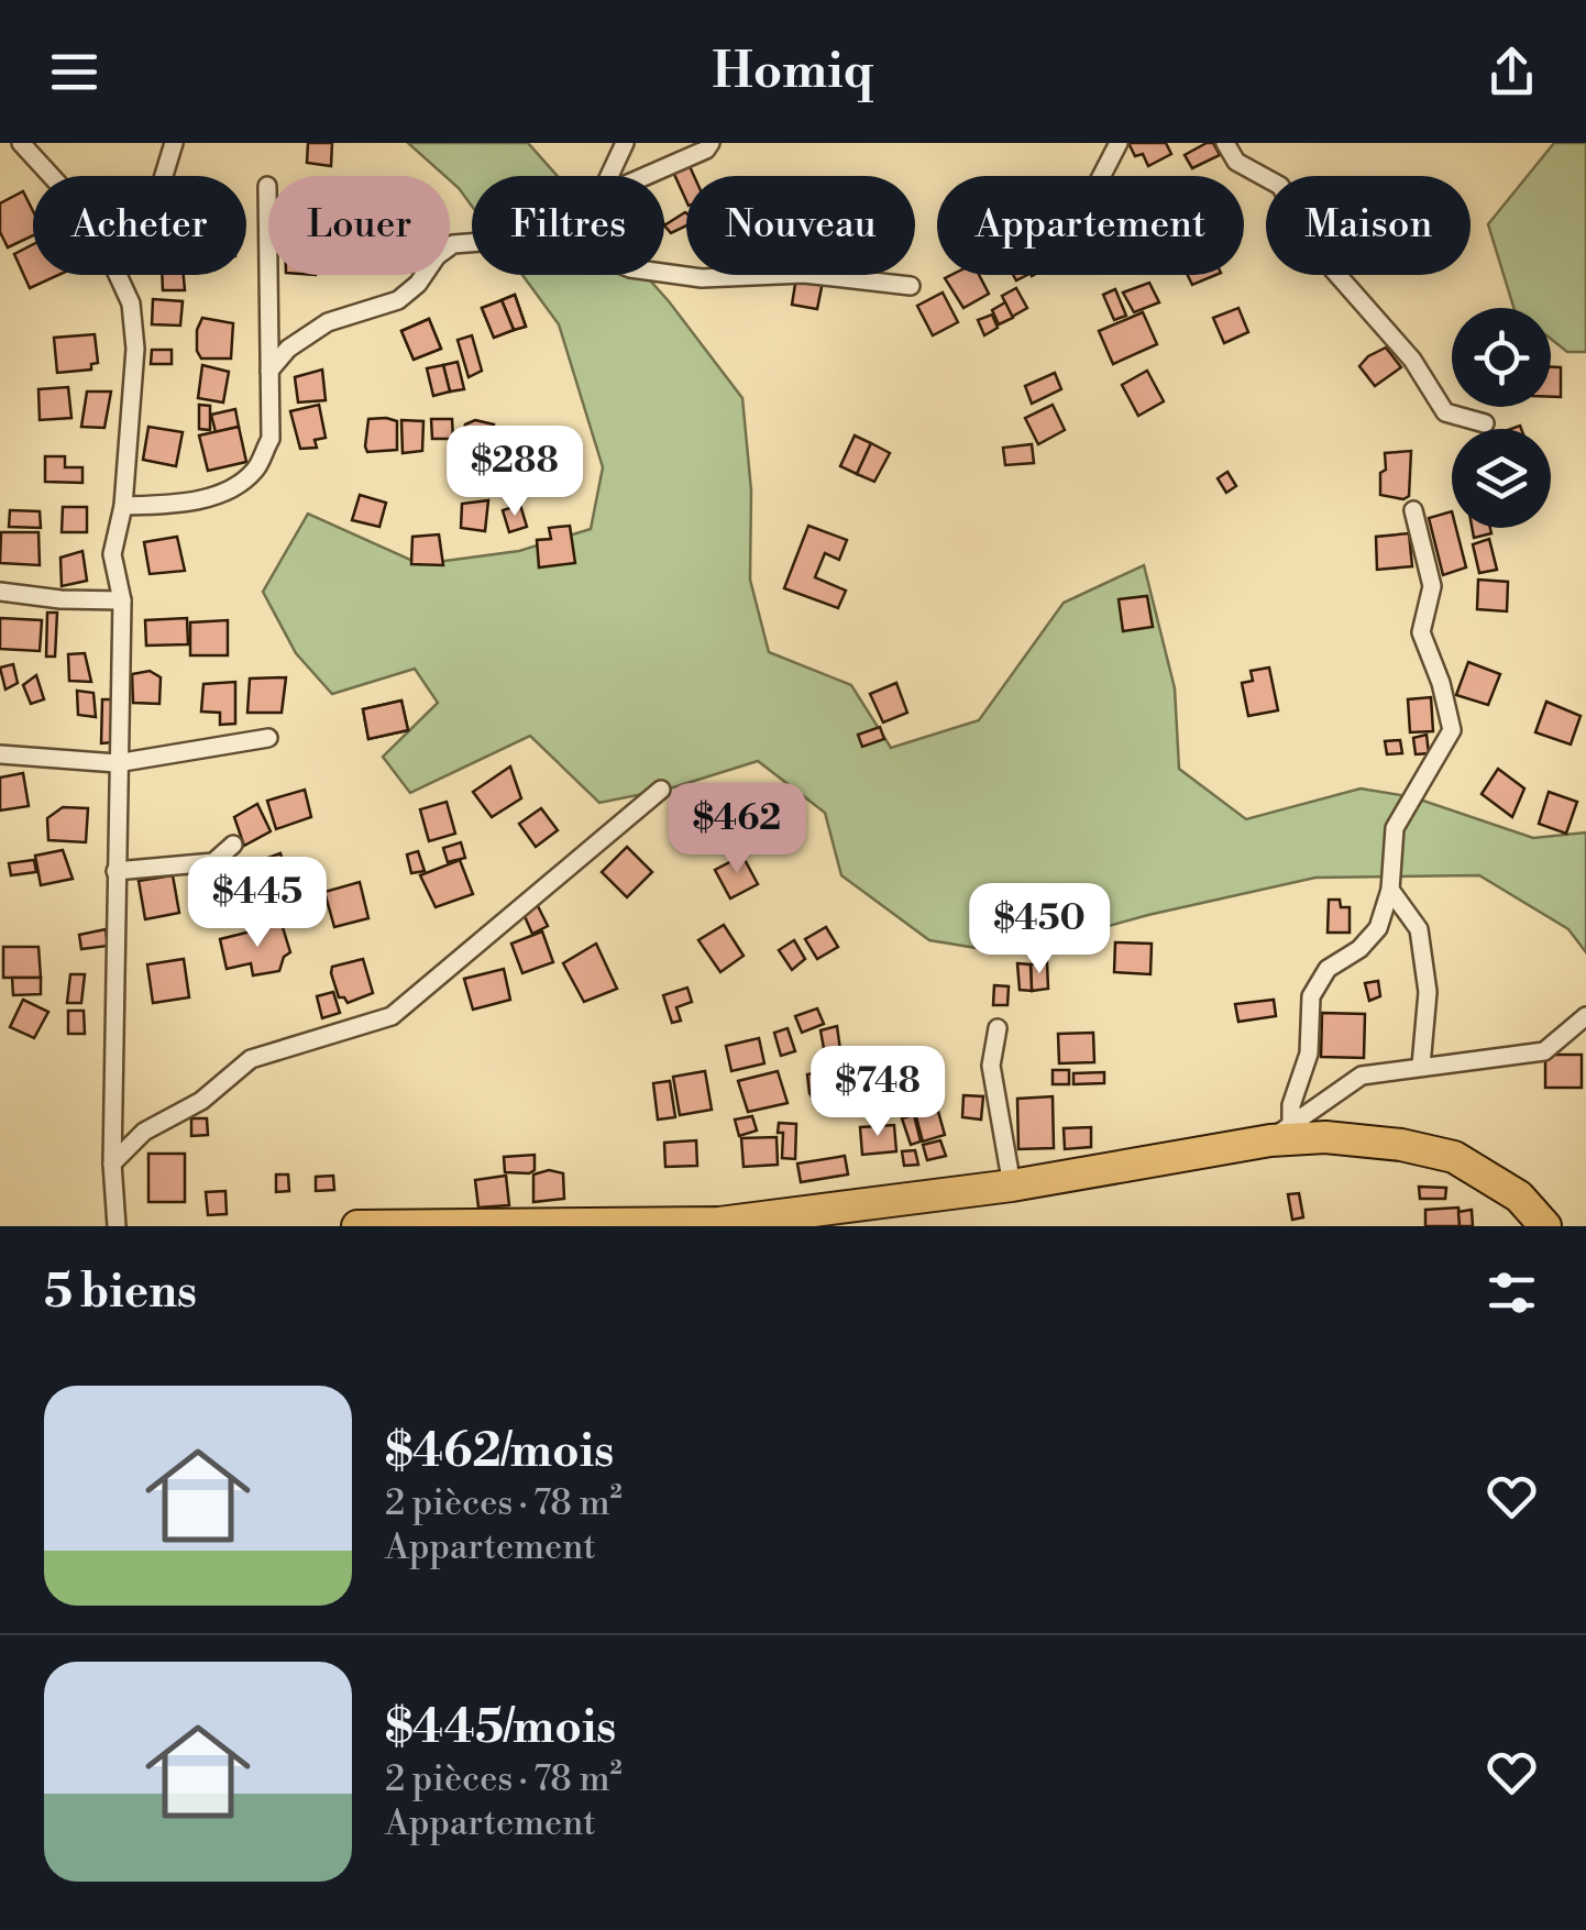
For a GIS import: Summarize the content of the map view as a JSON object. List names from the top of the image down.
{
  "page": {
    "header": "Homiq",
    "chip": [
      "Acheter",
      "Louer",
      "Filtres",
      "Nouveau",
      "Appartement",
      "Maison"
    ],
    "price": [
      "$288",
      "$462",
      "$445",
      "$450",
      "$748"
    ],
    "heading": "5 biens",
    "list": [
      {
        "name": "$462/mois",
        "note": "2 pièces · 78 m² · Appartement"
      },
      {
        "name": "$445/mois",
        "note": "2 pièces · 78 m² · Appartement"
      }
    ]
  }
}
